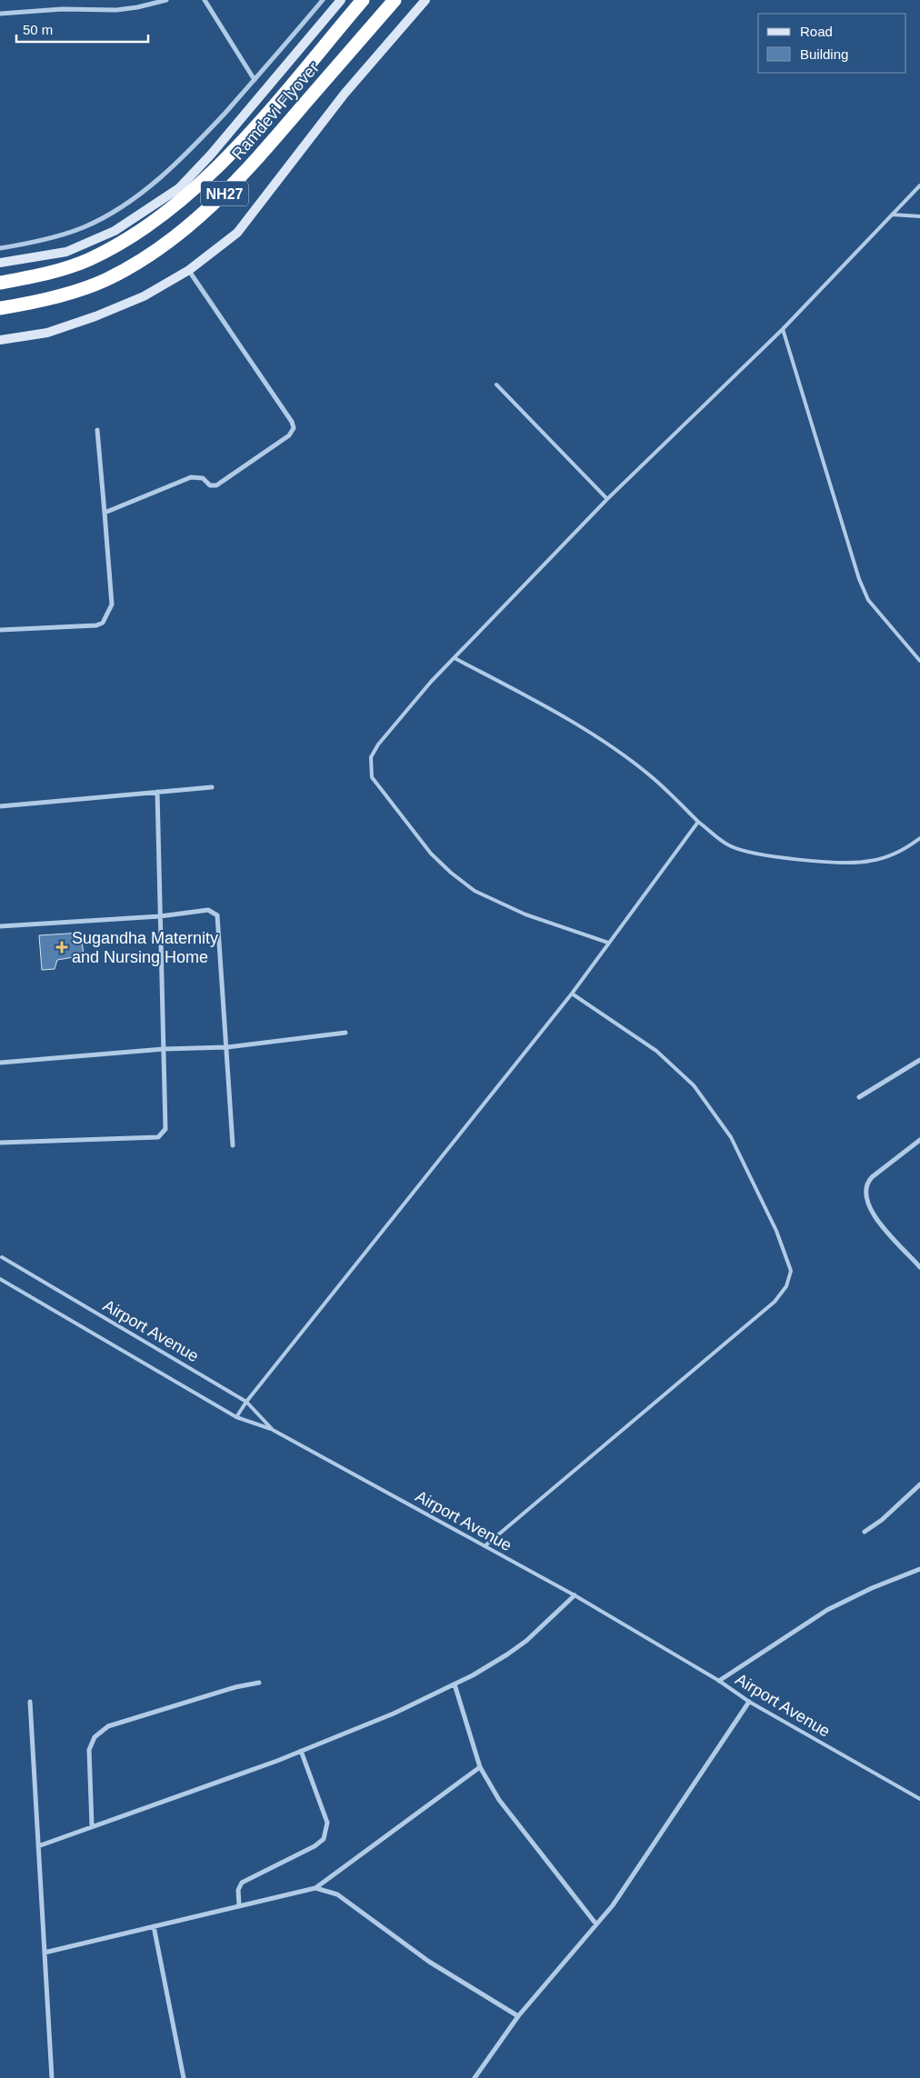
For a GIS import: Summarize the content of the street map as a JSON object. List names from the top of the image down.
{
  "streets": {
    "highway": ["Ramdevi Flyover", "NH27"],
    "lane": ["Airport Avenue"]
  },
  "places": {
    "health": ["Sugandha Maternity and Nursing Home"]
  },
  "legend": ["Road", "Building"],
  "scale_bar": "50 m"
}
